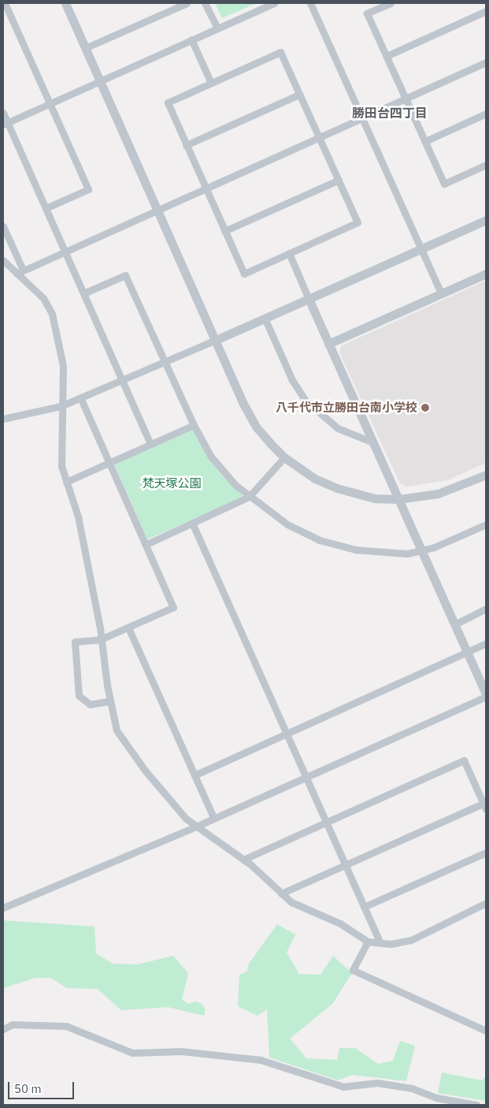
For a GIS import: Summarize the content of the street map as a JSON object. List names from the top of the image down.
{
  "districts": ["勝田台四丁目"],
  "parks": ["梵天塚公園"],
  "places": ["八千代市立勝田台南小学校"],
  "scale_bar": "50 m"
}
